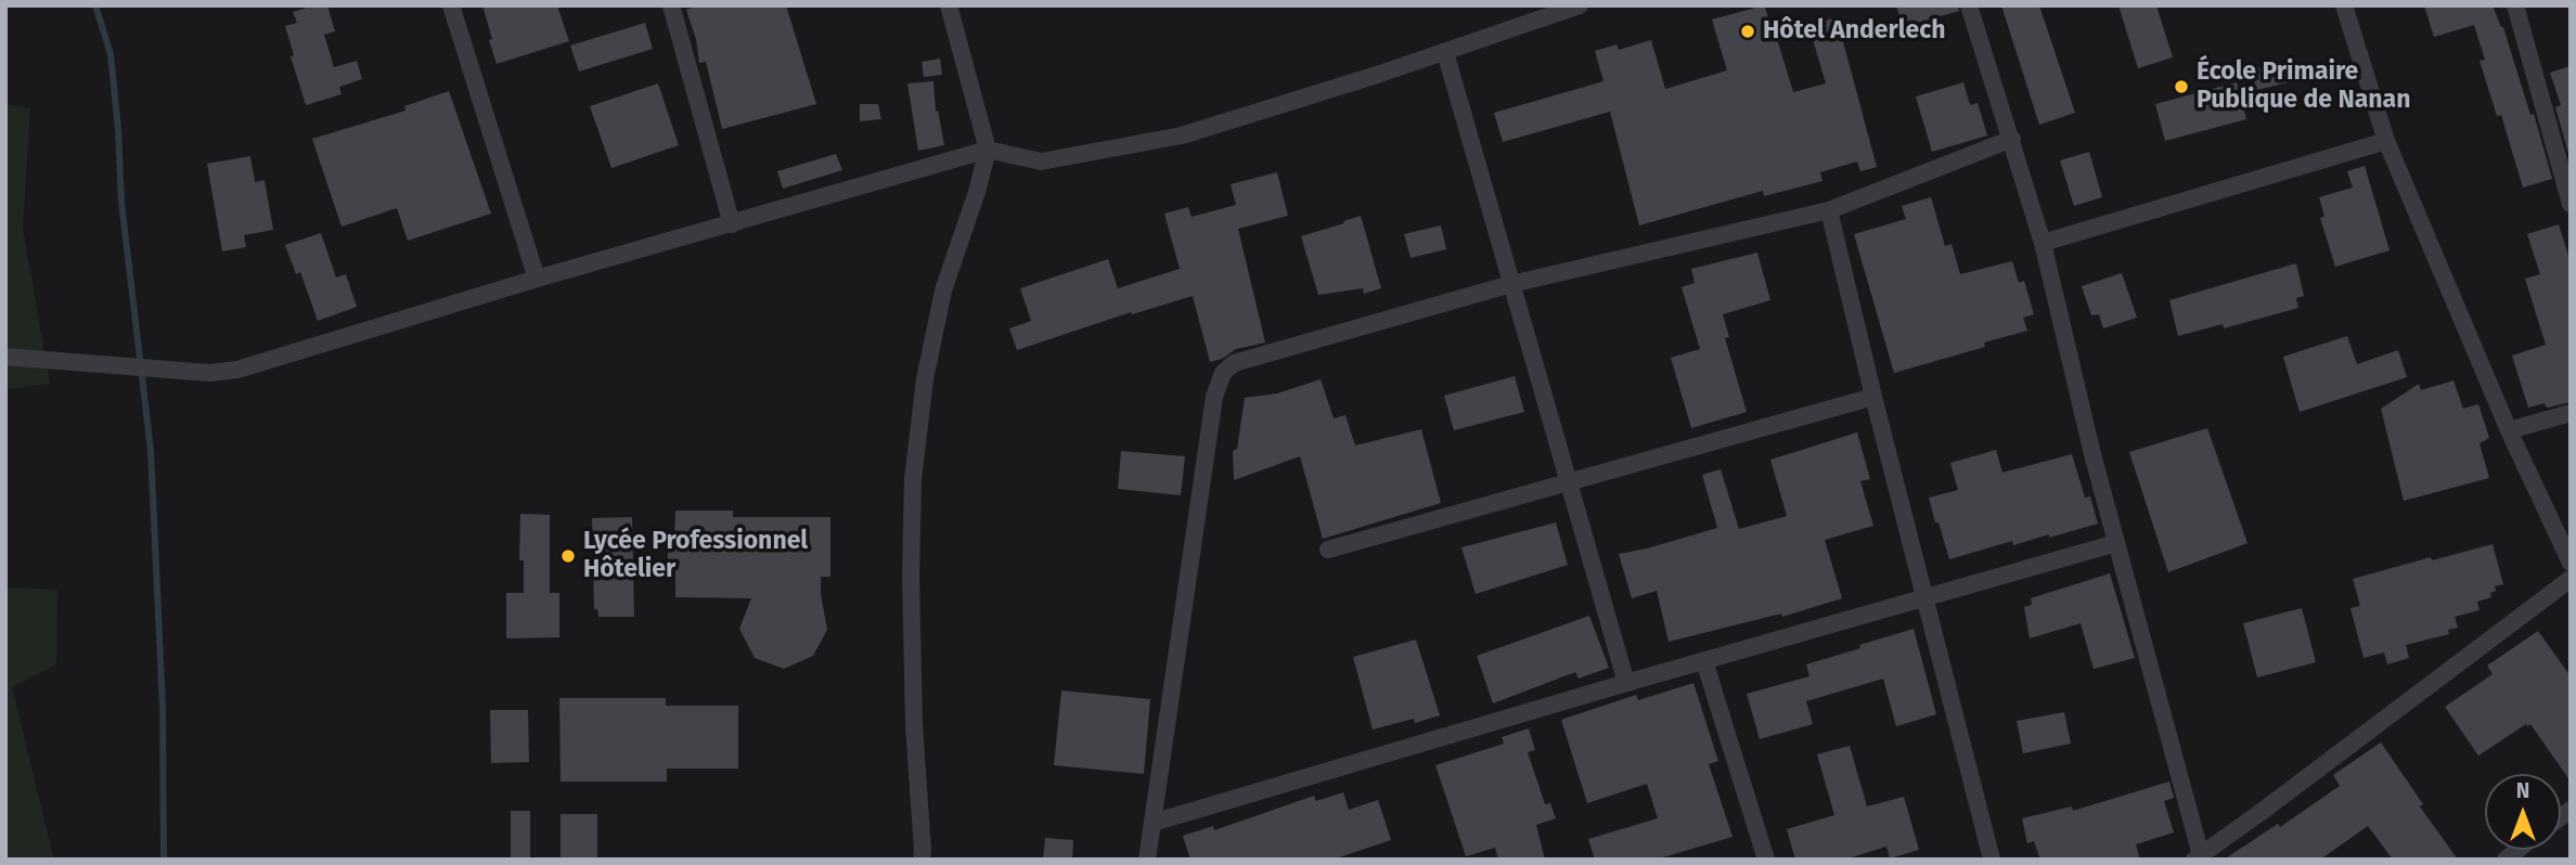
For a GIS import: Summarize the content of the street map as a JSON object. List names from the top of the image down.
{
  "places": ["Hôtel Anderlech", "École Primaire Publique de Nanan", "Lycée Professionnel Hôtelier"],
  "north": "top"
}
